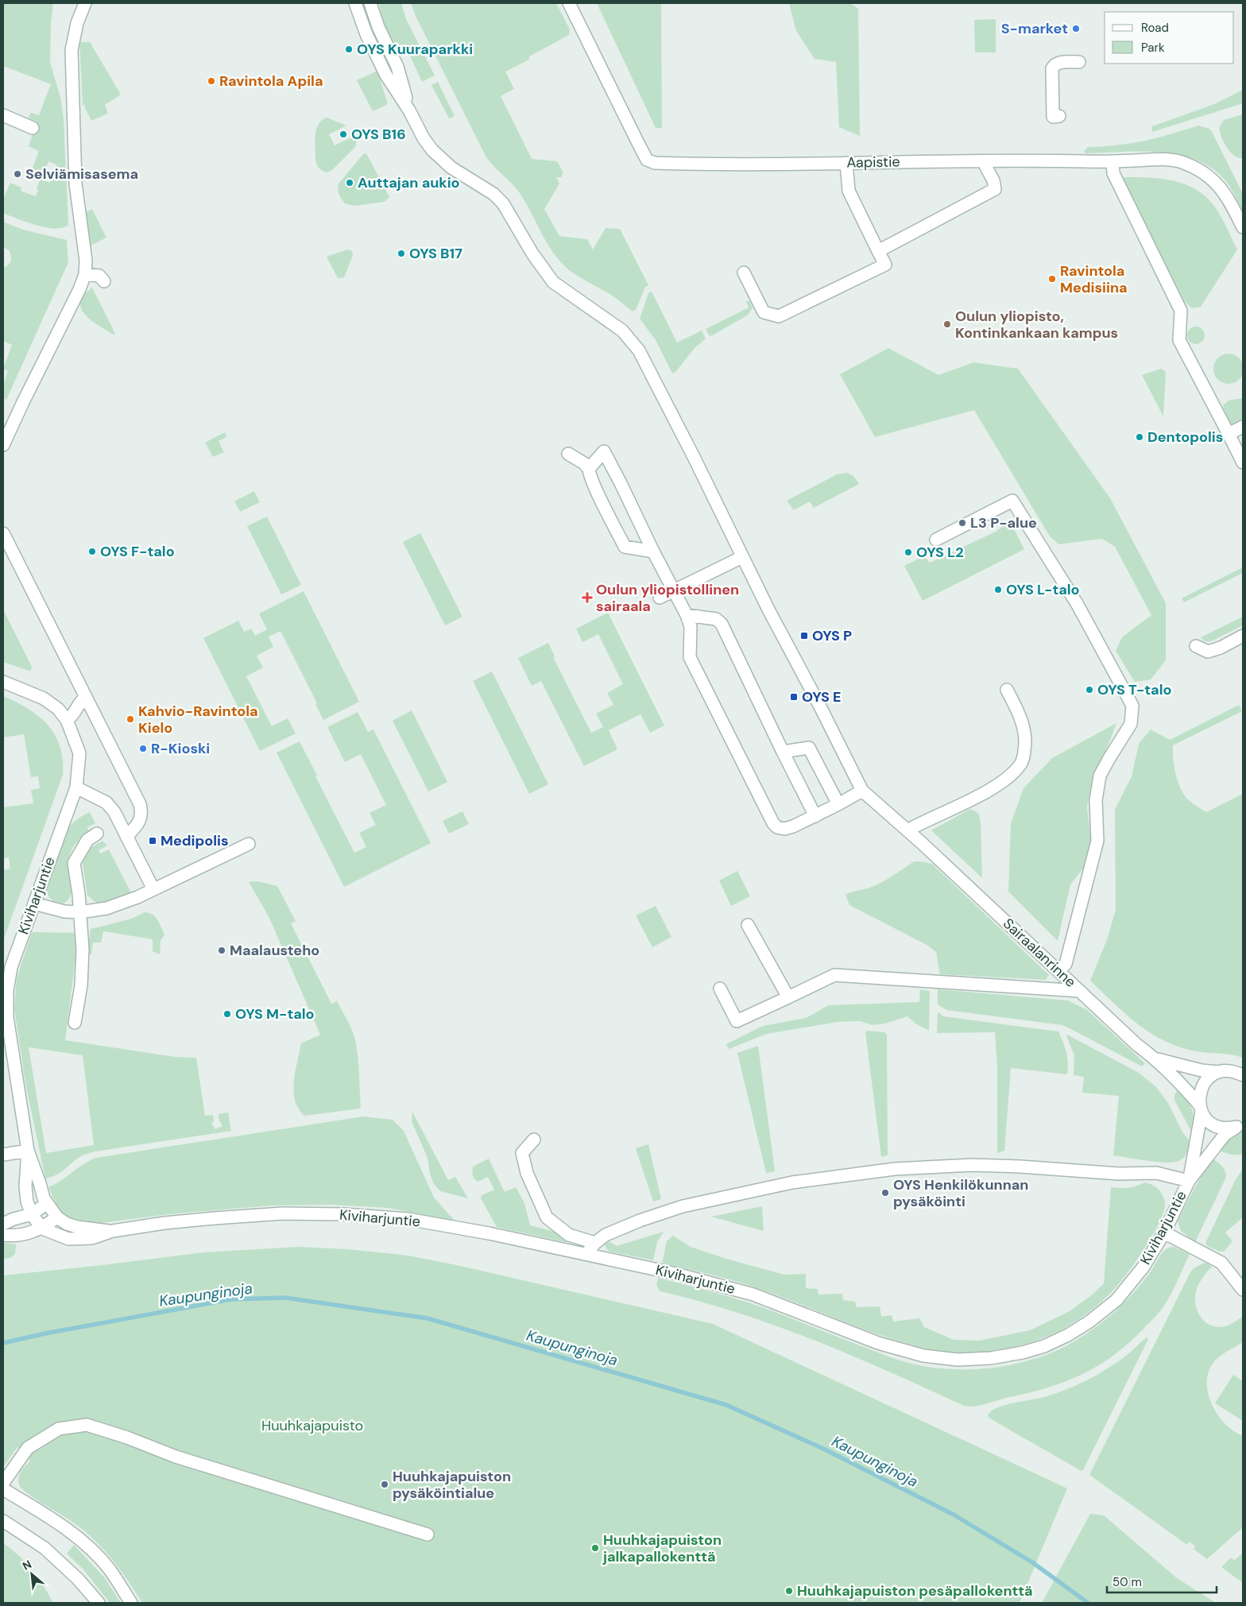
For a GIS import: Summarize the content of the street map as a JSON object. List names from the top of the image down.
{
  "streets": {
    "street": ["Aapistie", "Kiviharjuntie", "Sairaalanrinne"]
  },
  "crossings": [
    ["Kiviharjuntie", "Sairaalanrinne"]
  ],
  "water": ["Kaupunginoja"],
  "parks": ["Huuhkajapuisto"],
  "places": {
    "other": [
      "S-market",
      "OYS Kuuraparkki",
      "Ravintola Apila",
      "OYS B16",
      "Selviämisasema",
      "Auttajan aukio",
      "OYS B17",
      "Ravintola Medisiina",
      "Oulun yliopisto, Kontinkankaan kampus",
      "Dentopolis",
      "L3 P-alue",
      "OYS F-talo",
      "OYS L2",
      "OYS L-talo",
      "OYS T-talo",
      "Kahvio-Ravintola Kielo",
      "R-Kioski",
      "Maalausteho",
      "OYS M-talo",
      "OYS Henkilökunnan pysäköinti",
      "Huuhkajapuiston pysäköintialue",
      "Huuhkajapuiston jalkapallokenttä",
      "Huuhkajapuiston pesäpallokenttä"
    ],
    "health": ["Oulun yliopistollinen sairaala"],
    "transit": ["OYS P", "OYS E", "Medipolis"]
  },
  "legend": ["Road", "Park"],
  "scale_bar": "50 m",
  "north": "top left"
}
